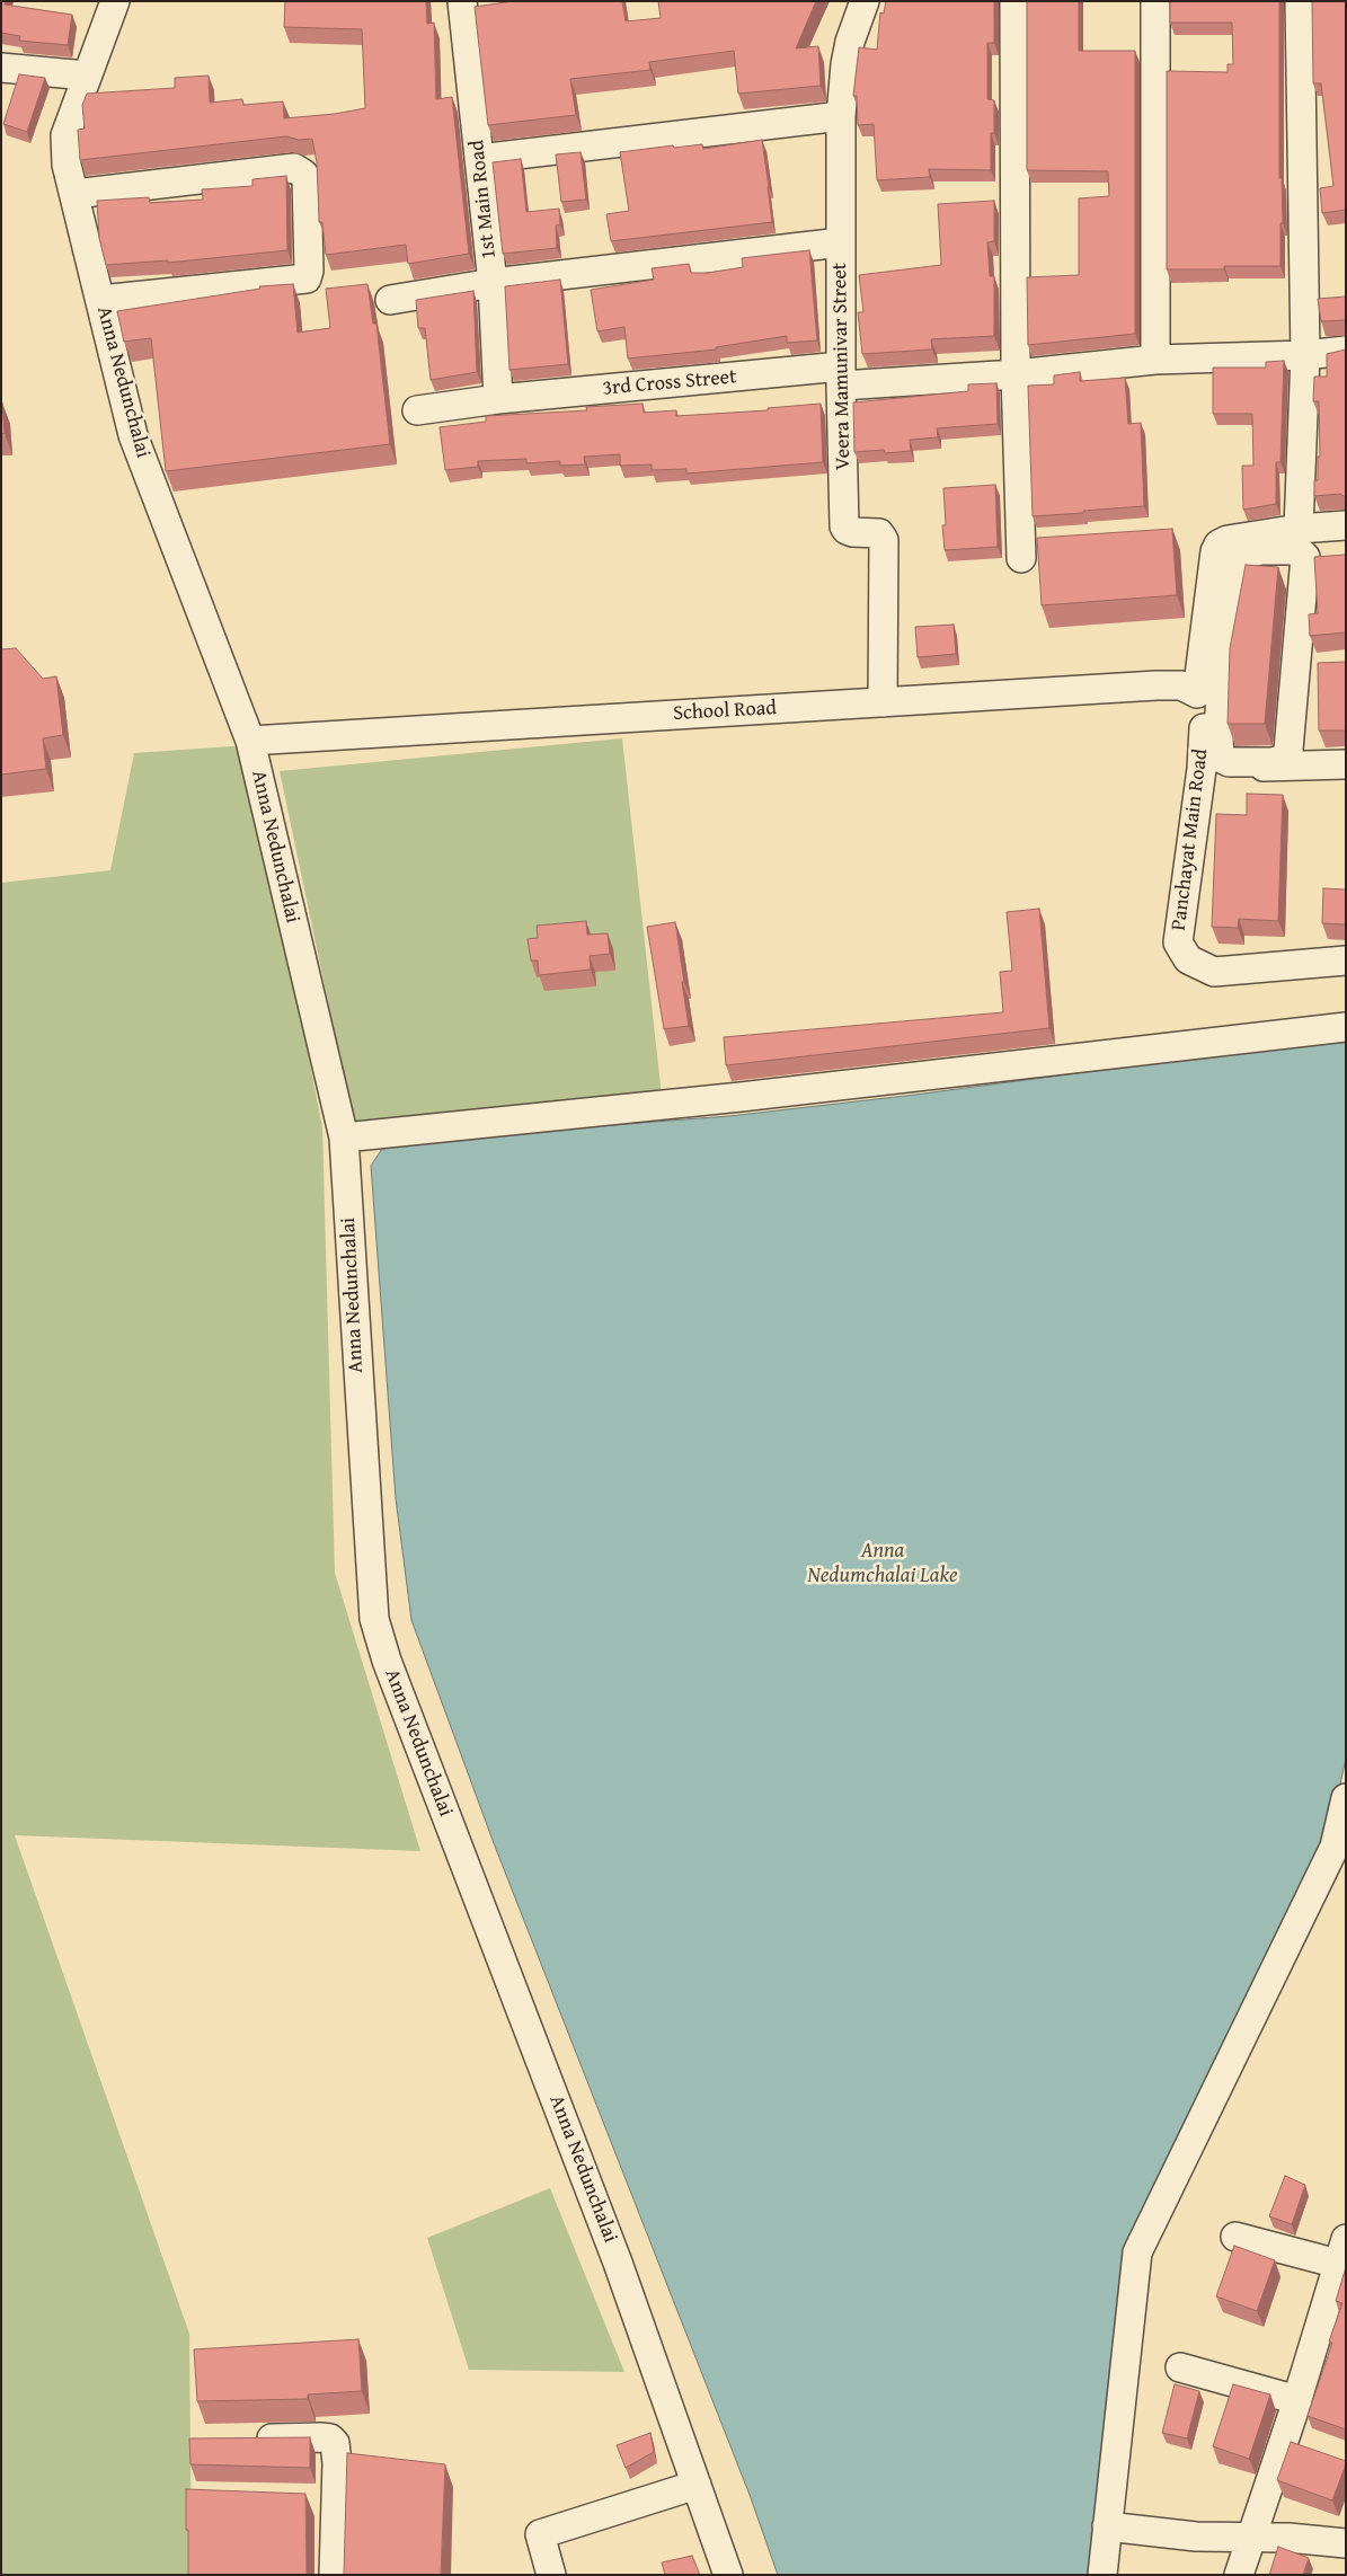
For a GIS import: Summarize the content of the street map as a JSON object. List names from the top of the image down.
{
  "streets": {
    "street": [
      "1st Main Road",
      "Veera Mamunivar Street",
      "Anna Nedunchalai",
      "3rd Cross Street",
      "School Road",
      "Panchayat Main Road"
    ]
  },
  "crossings": [
    ["1st Main Road", "3rd Cross Street"],
    ["Veera Mamunivar Street", "3rd Cross Street"],
    ["Veera Mamunivar Street", "School Road"],
    ["Anna Nedunchalai", "School Road"],
    ["School Road", "Panchayat Main Road"]
  ],
  "water": ["Anna Nedumchalai Lake"]
}
